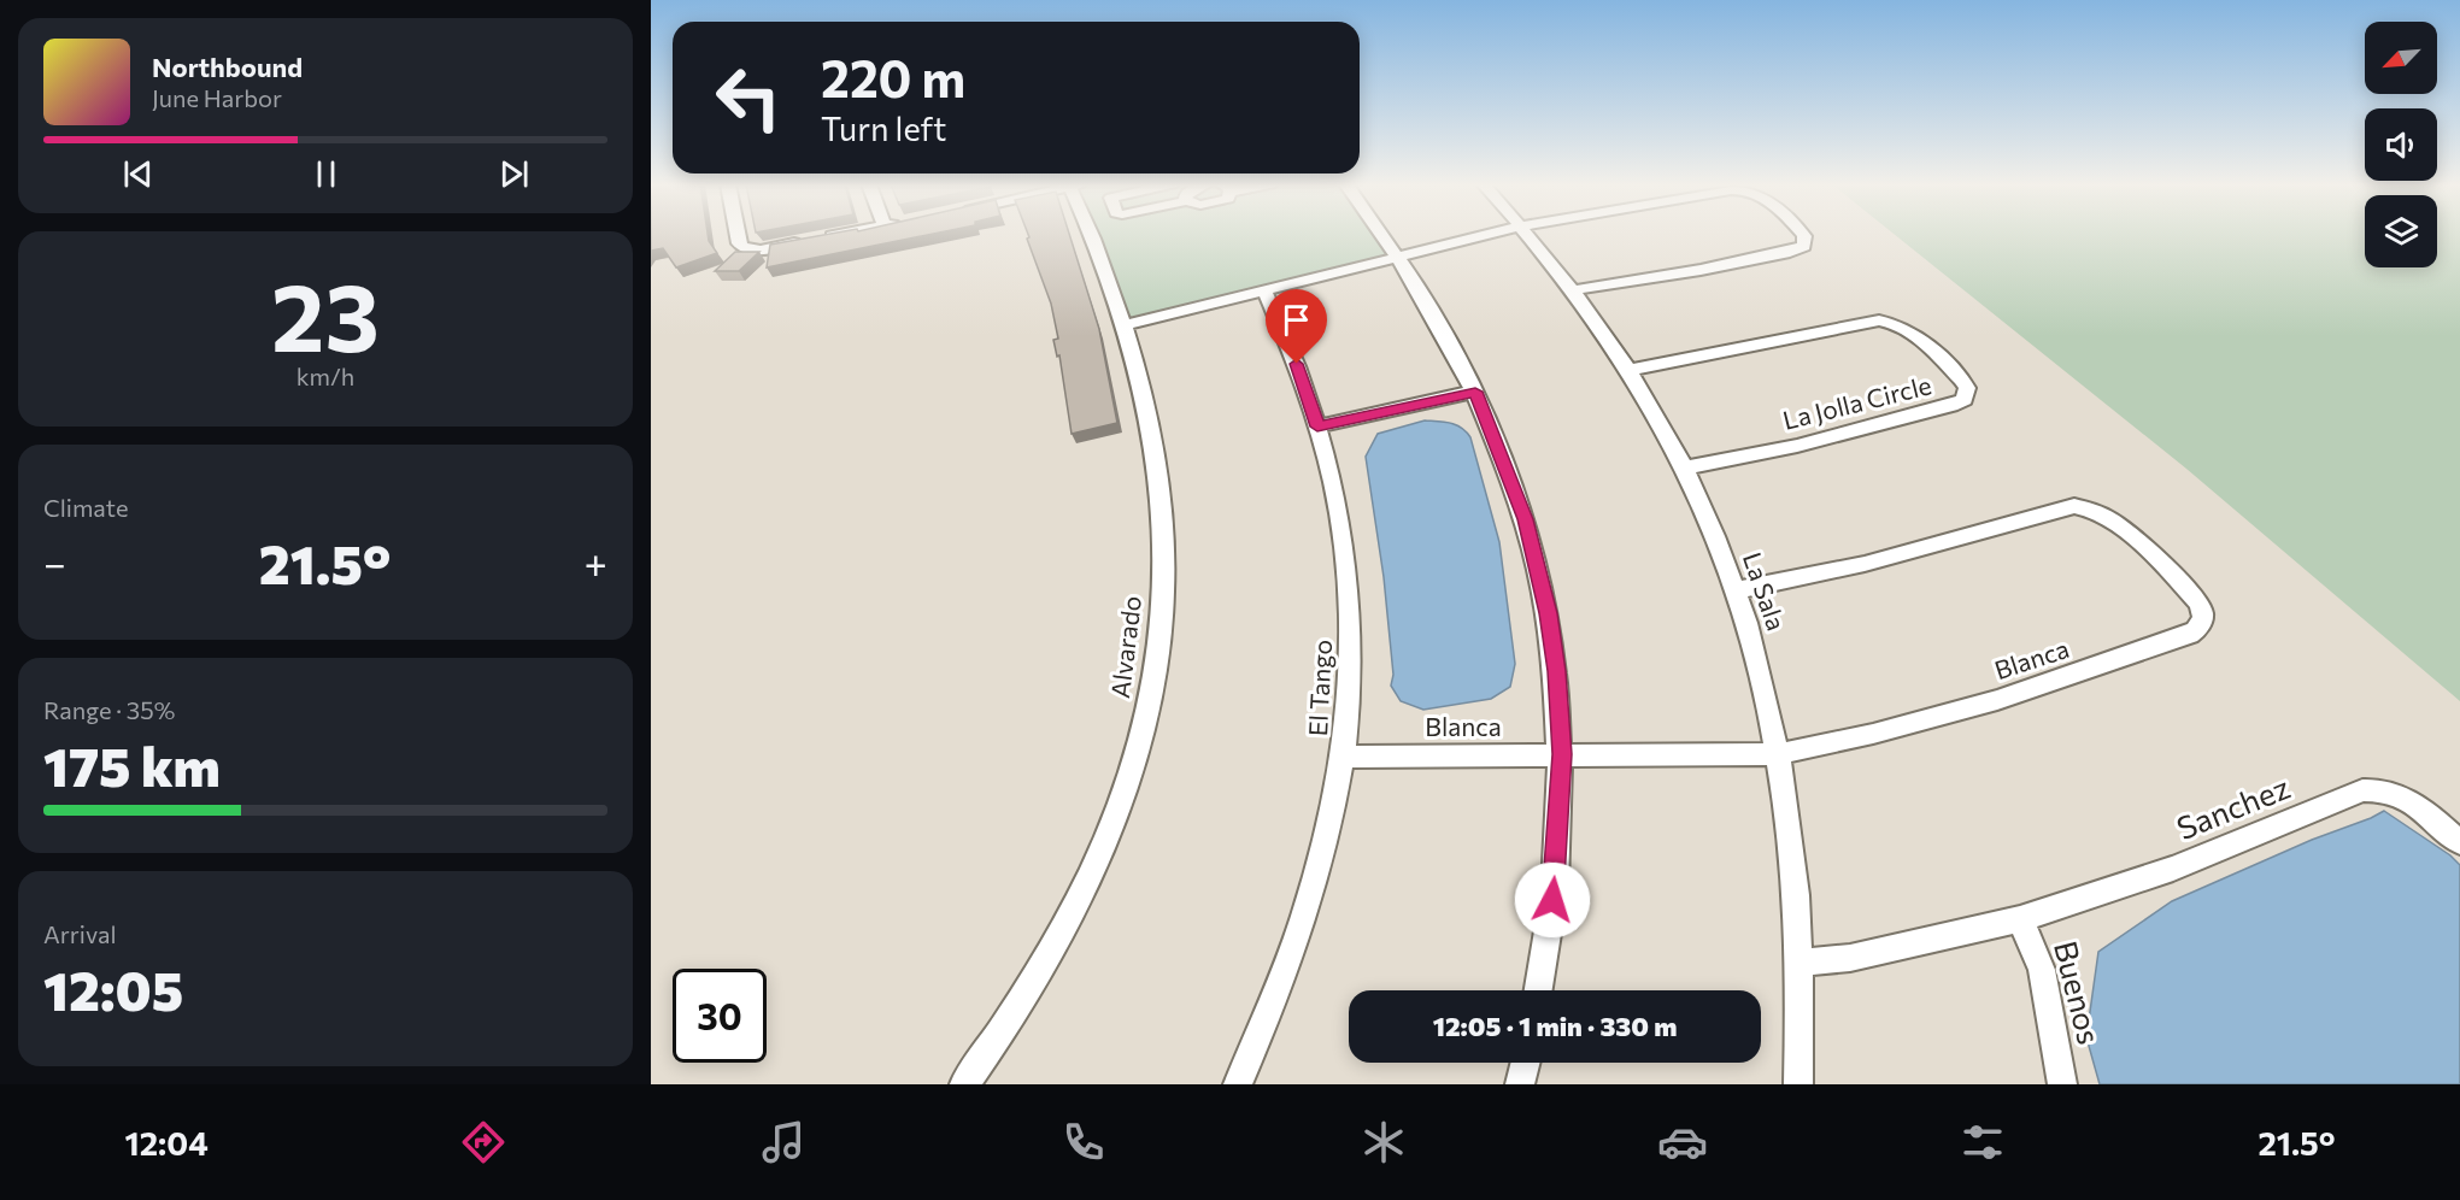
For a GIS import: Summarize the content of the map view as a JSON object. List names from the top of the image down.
{
  "streets": {
    "street": [
      "La Jolla Circle",
      "La Sala",
      "Alvarado",
      "Blanca",
      "El Tango",
      "Sanchez",
      "Buenos"
    ]
  },
  "crossings": [
    ["La Jolla Circle", "La Sala"],
    ["La Sala", "Blanca"],
    ["La Sala", "Sanchez"],
    ["Blanca", "El Tango"],
    ["Sanchez", "Buenos"]
  ],
  "north": "bottom left",
  "page": {
    "turn": ["220 m", "Turn left"],
    "song": ["Northbound", "June Harbor"],
    "tile": [
      ["23", "km/h"],
      "Climate",
      ["Range · 35%", "175 km"],
      ["Arrival", "12:05"]
    ],
    "heat": ["−", "21.5°", "+"],
    "limit": "30",
    "trip": "12:05 · 1 min · 330 m",
    "tabs": ["12:04", "21.5°"]
  }
}
